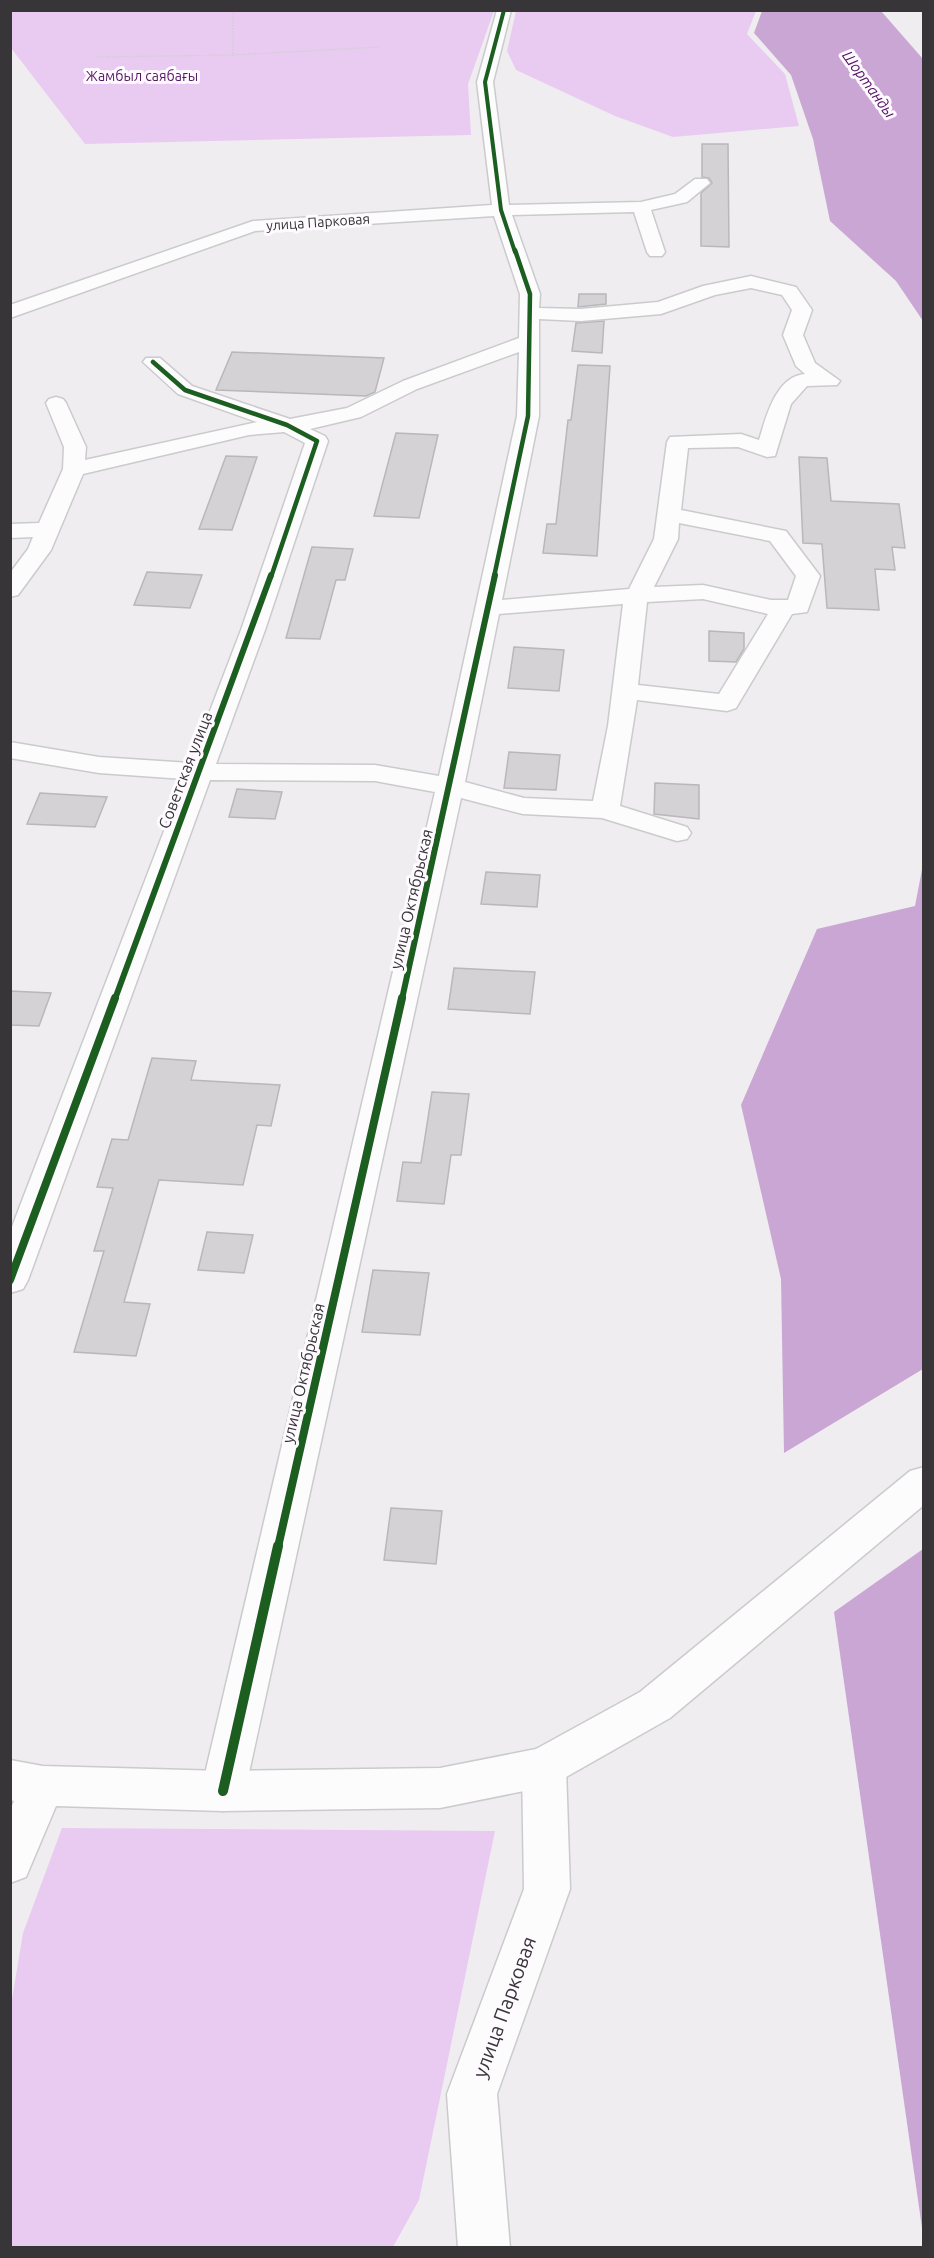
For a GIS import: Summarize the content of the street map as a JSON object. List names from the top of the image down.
{
  "streets": {
    "street": ["улица Парковая", "Советская улица", "улица Октябрьская"]
  },
  "crossings": [
    ["улица Парковая", "улица Октябрьская"]
  ],
  "water": ["Шортанды"],
  "parks": ["Жамбыл саябағы"]
}
